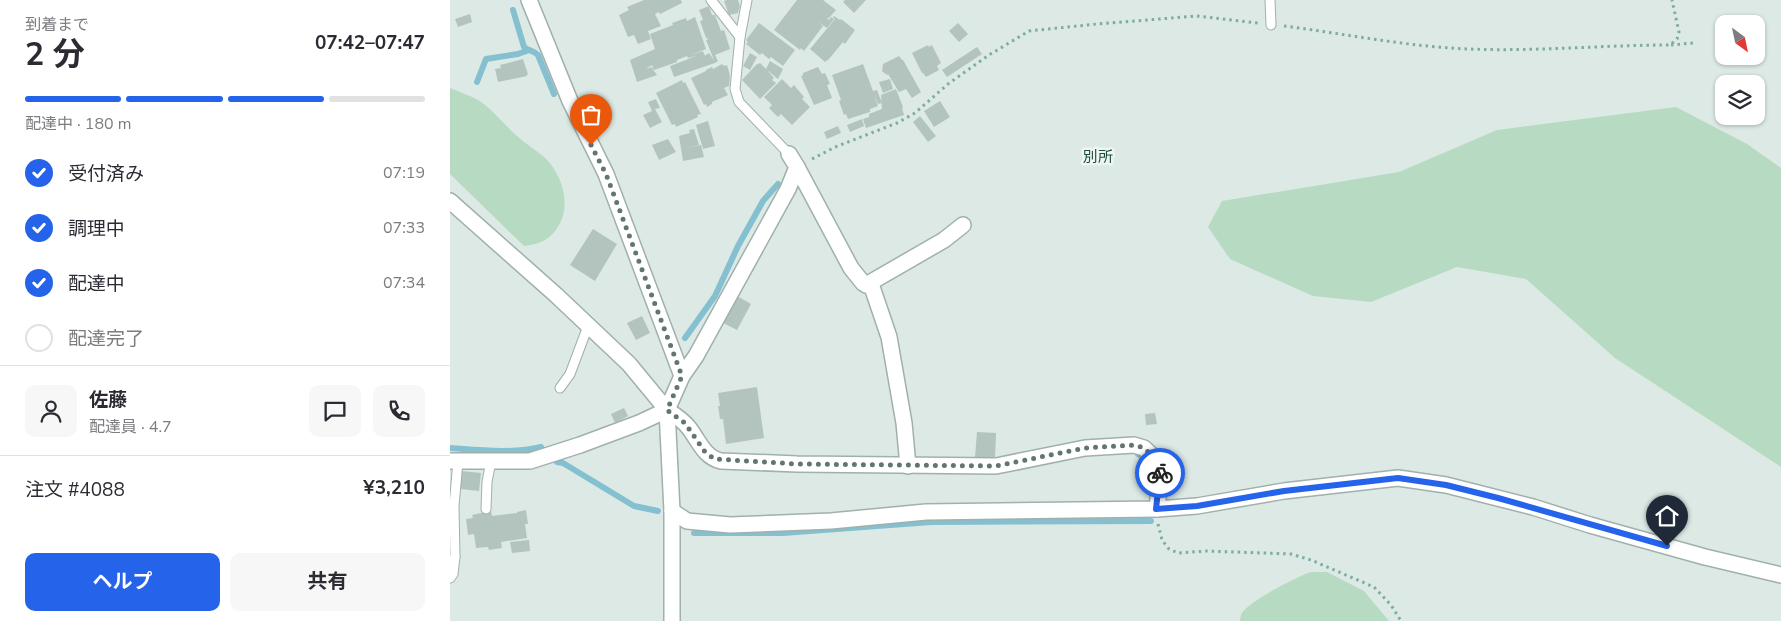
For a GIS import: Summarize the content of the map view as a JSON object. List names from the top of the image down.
{
  "districts": ["別所"],
  "north": "bottom right",
  "page": {
    "heading": ["2 分", "到着まで", "07:42–07:47"],
    "panel": [
      "佐藤",
      "配達員 · 4.7",
      "注文 #4088",
      "¥3,210"
    ],
    "bar": "配達中 · 180 m",
    "list": [
      ["受付済み", "07:19"],
      ["調理中", "07:33"],
      ["配達中", "07:34"],
      "配達完了"
    ],
    "buttons": ["ヘルプ", "共有"]
  }
}
